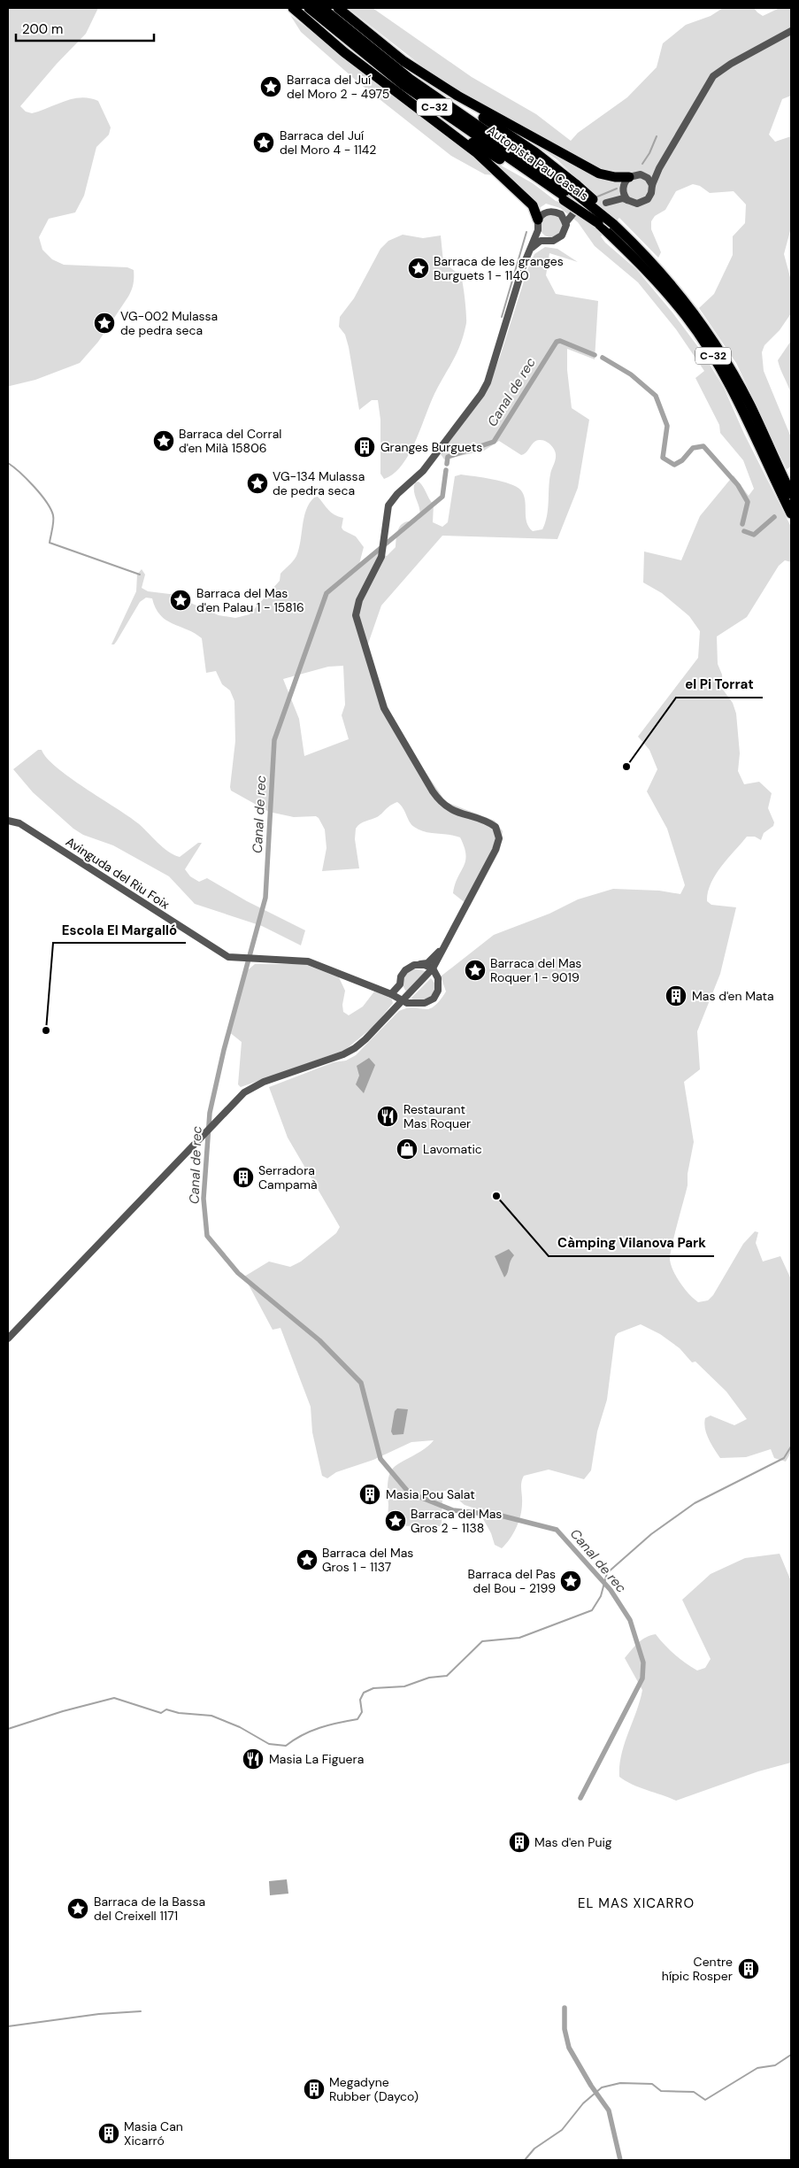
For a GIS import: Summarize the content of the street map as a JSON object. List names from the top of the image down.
{
  "streets": {
    "highway": ["C-32", "Autopista Pau Casals"],
    "street": ["Avinguda del Riu Foix"]
  },
  "districts": ["EL MAS XICARRO"],
  "water": ["Canal de rec"],
  "places": {
    "place": [
      "Barraca del Juí del Moro 2 - 4975",
      "Barraca del Juí del Moro 4 - 1142",
      "Barraca de les granges Burguets 1 - 1140",
      "VG-002 Mulassa de pedra seca",
      "Barraca del Corral d'en Milà 15806",
      "VG-134 Mulassa de pedra seca",
      "Barraca del Mas d'en Palau 1 - 15816",
      "Barraca del Mas Roquer 1 - 9019",
      "Barraca del Mas Gros 2 - 1138",
      "Barraca del Mas Gros 1 - 1137",
      "Barraca del Pas del Bou - 2199",
      "Barraca de la Bassa del Creixell 1171"
    ],
    "building": [
      "Granges Burguets",
      "Mas d'en Mata",
      "Serradora Campamà",
      "Masia Pou Salat",
      "Mas d'en Puig",
      "Centre hípic Rosper",
      "Megadyne Rubber (Dayco)",
      "Masia Can Xicarró"
    ],
    "other": ["el Pi Torrat", "Escola El Margalló", "Càmping Vilanova Park"],
    "restaurant": ["Restaurant Mas Roquer", "Masia La Figuera"],
    "shop": ["Lavomatic"]
  },
  "scale_bar": "200 m"
}
